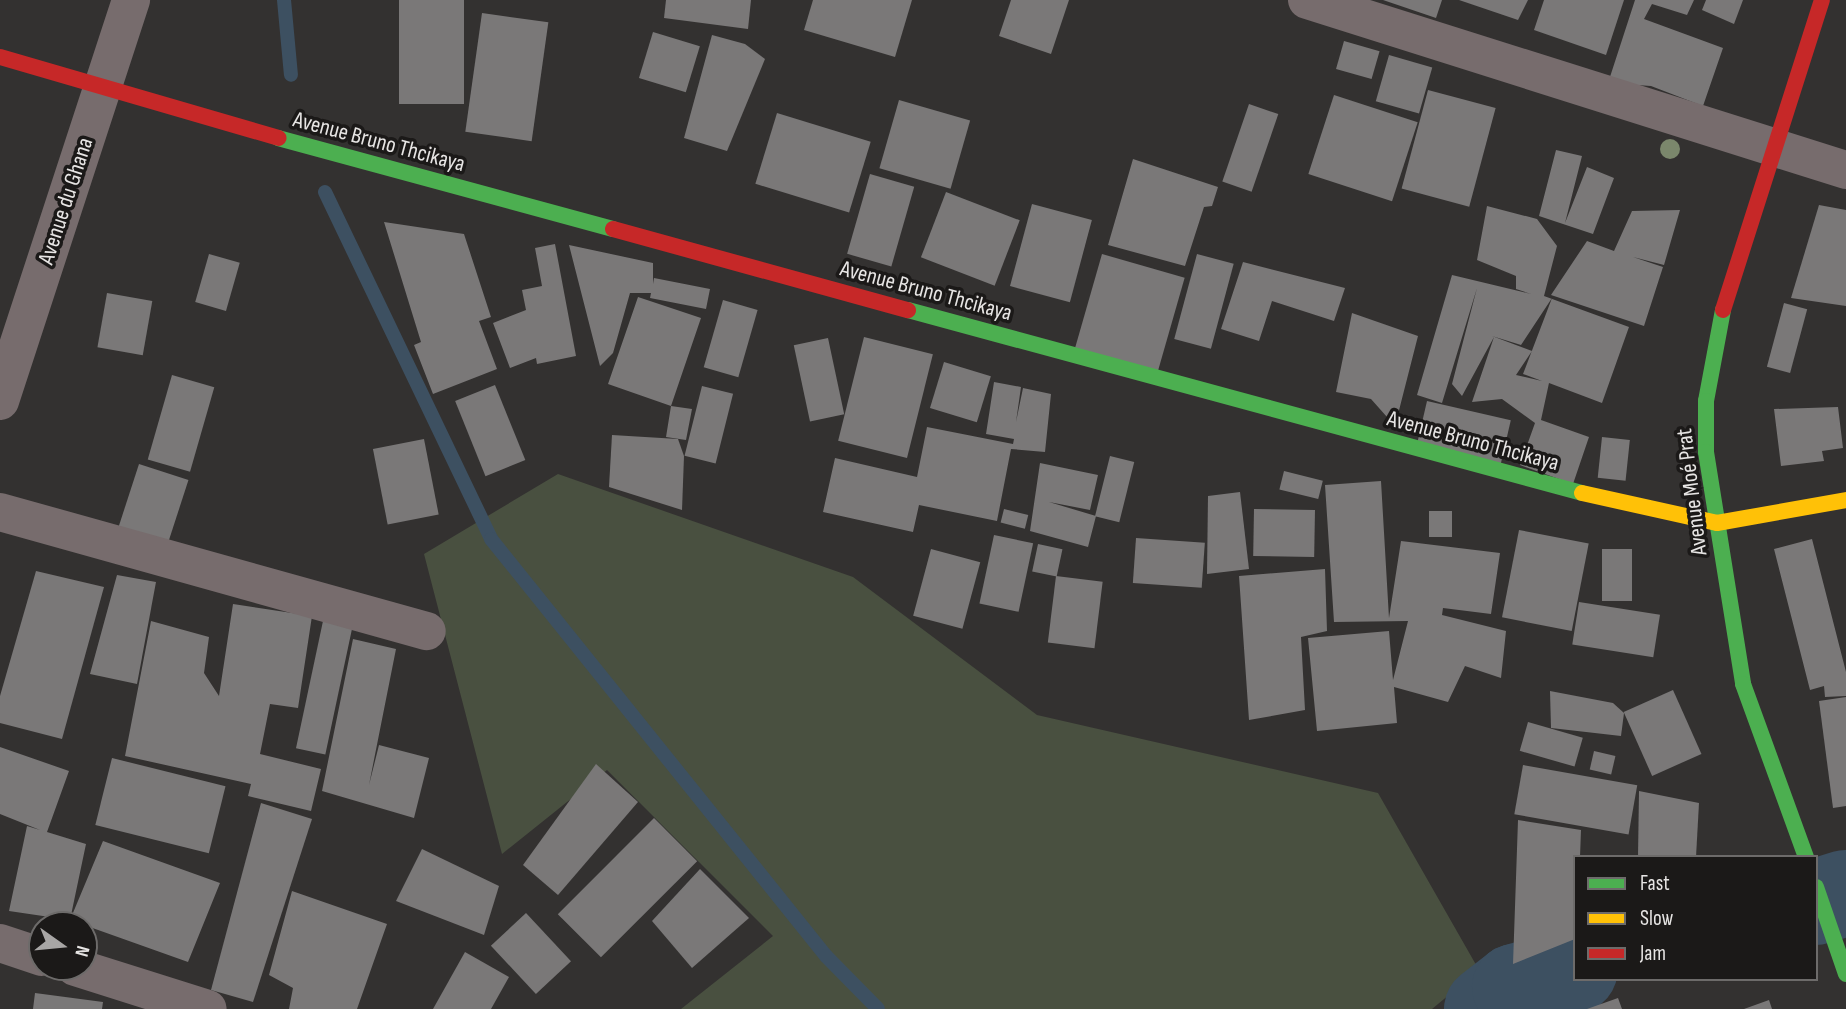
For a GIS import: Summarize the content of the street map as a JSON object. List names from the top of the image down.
{
  "streets": {
    "street": ["Avenue Bruno Thcikaya", "Avenue du Ghana", "Avenue Moé Prat"]
  },
  "crossings": [
    ["Avenue Bruno Thcikaya", "Avenue du Ghana"],
    ["Avenue Bruno Thcikaya", "Avenue Moé Prat"]
  ],
  "legend": ["Fast", "Slow", "Jam"],
  "north": "right"
}
